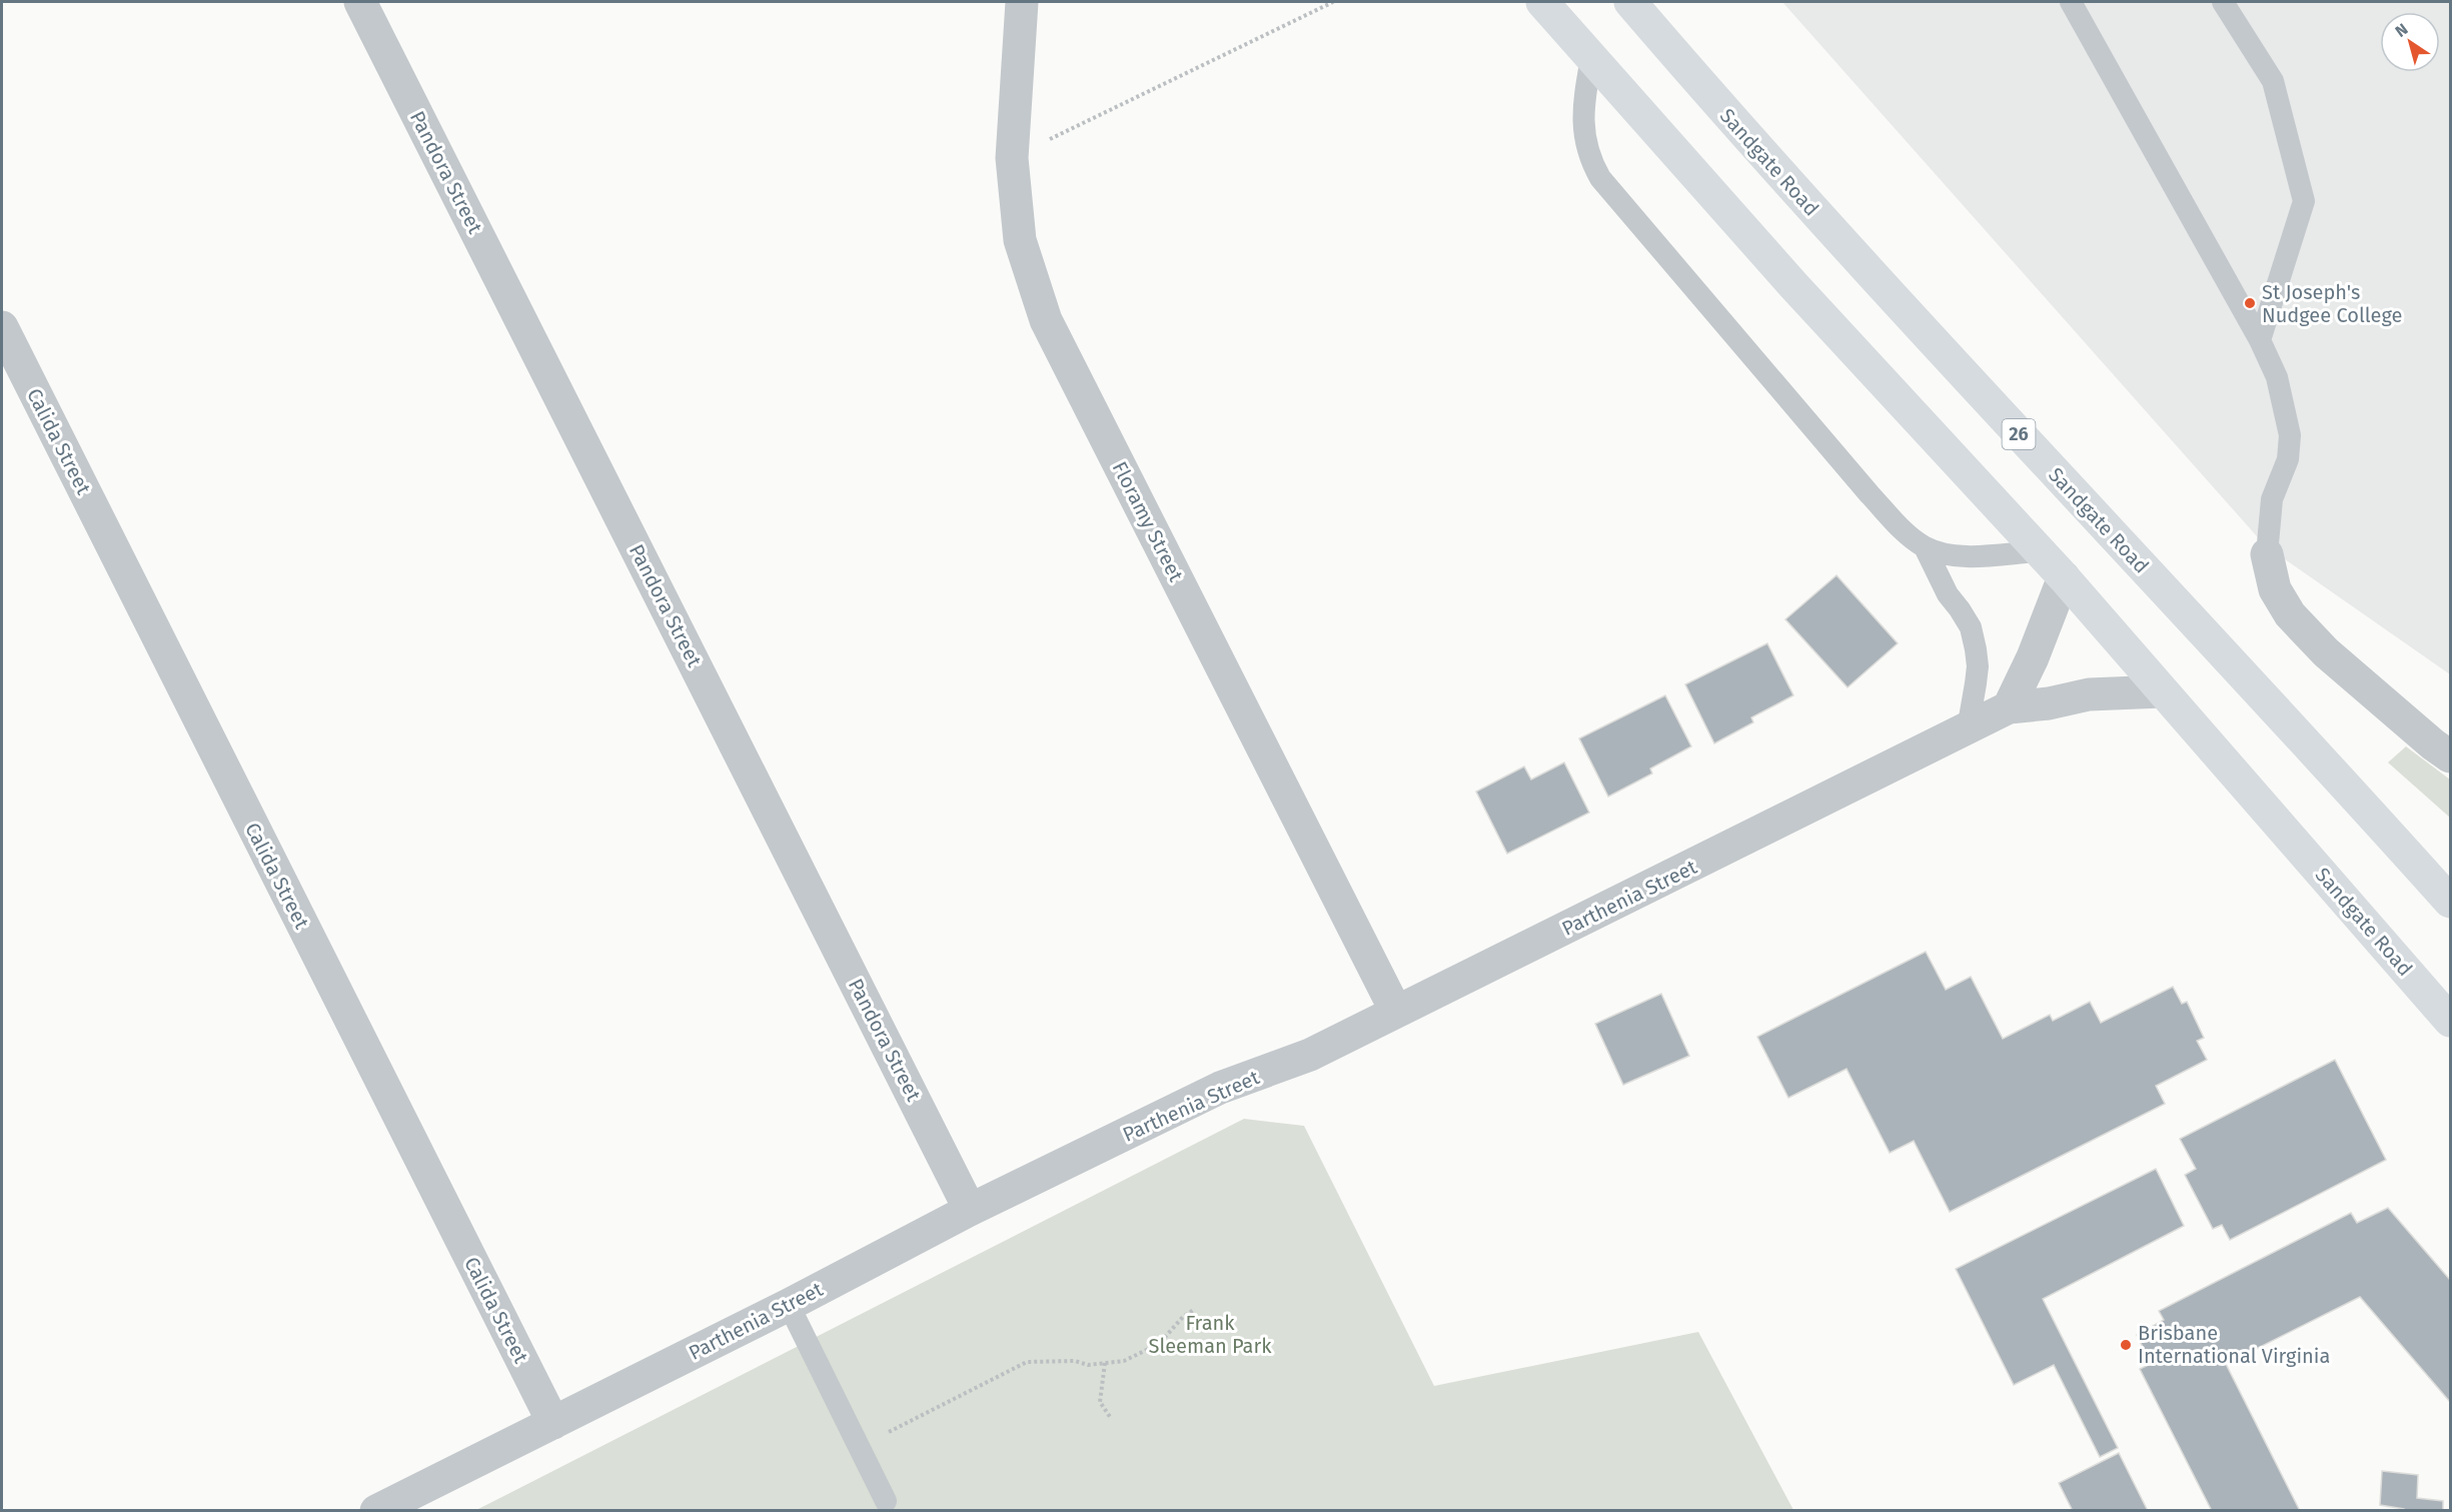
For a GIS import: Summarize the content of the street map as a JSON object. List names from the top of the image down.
{
  "streets": {
    "highway": ["Sandgate Road", "26"],
    "street": [
      "Pandora Street",
      "Calida Street",
      "Floramy Street",
      "Parthenia Street"
    ]
  },
  "crossings": [
    ["Sandgate Road", "Parthenia Street"],
    ["Pandora Street", "Parthenia Street"],
    ["Calida Street", "Parthenia Street"],
    ["Floramy Street", "Parthenia Street"]
  ],
  "parks": ["Frank Sleeman Park"],
  "places": ["St Joseph's Nudgee College", "Brisbane International Virginia"],
  "north": "top left"
}
